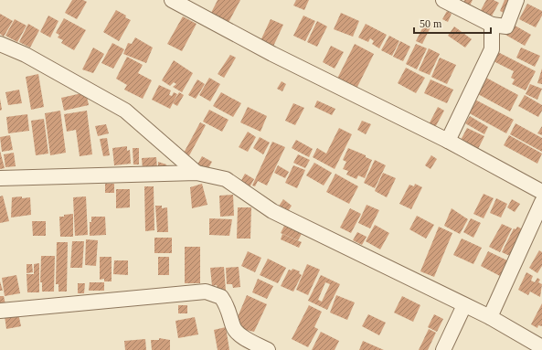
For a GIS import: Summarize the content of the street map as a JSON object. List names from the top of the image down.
{
  "scale_bar": "50 m"
}
